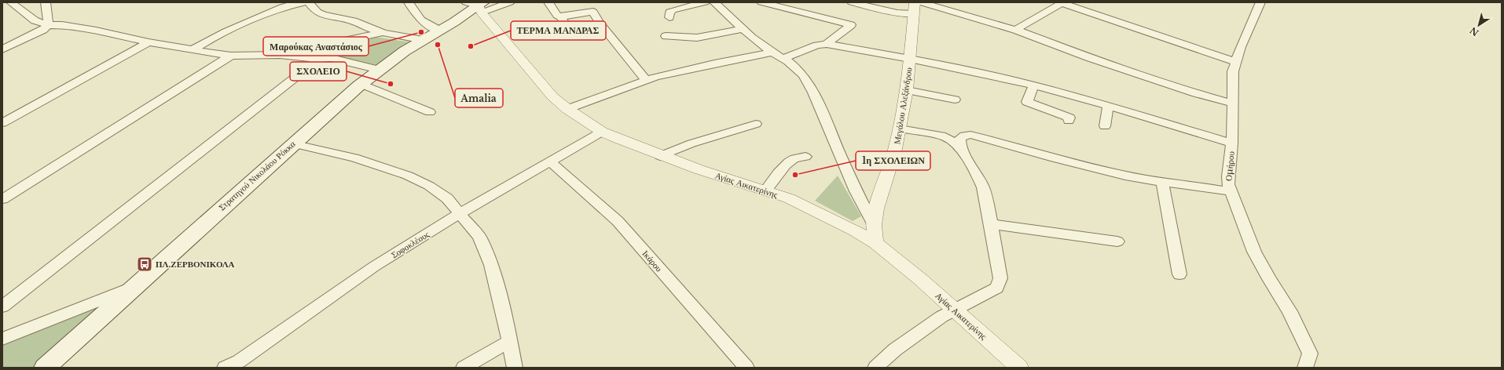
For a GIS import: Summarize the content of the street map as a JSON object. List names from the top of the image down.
{
  "streets": {
    "main road": ["Στρατηγού Νικολάου Ρόκκα"],
    "street": [
      "Μεγάλου Αλεξάνδρου",
      "Ομήρου",
      "Αγίας Αικατερίνης",
      "Σοφοκλέους",
      "Ικάρου"
    ]
  },
  "crossings": [
    ["Μεγάλου Αλεξάνδρου", "Αγίας Αικατερίνης"],
    ["Στρατηγού Νικολάου Ρόκκα", "Αγίας Αικατερίνης"],
    ["Αγίας Αικατερίνης", "Σοφοκλέους"],
    ["Σοφοκλέους", "Ικάρου"]
  ],
  "places": {
    "other": [
      "Μαρούκας Αναστάσιος",
      "Amalia",
      "ΤΕΡΜΑ ΜΑΝΔΡΑΣ",
      "ΣΧΟΛΕΙΟ",
      "1η ΣΧΟΛΕΙΩΝ"
    ],
    "bus stop": ["ΠΛ.ΖΕΡΒΟΝΙΚΟΛΑ"]
  },
  "north": "bottom left"
}
